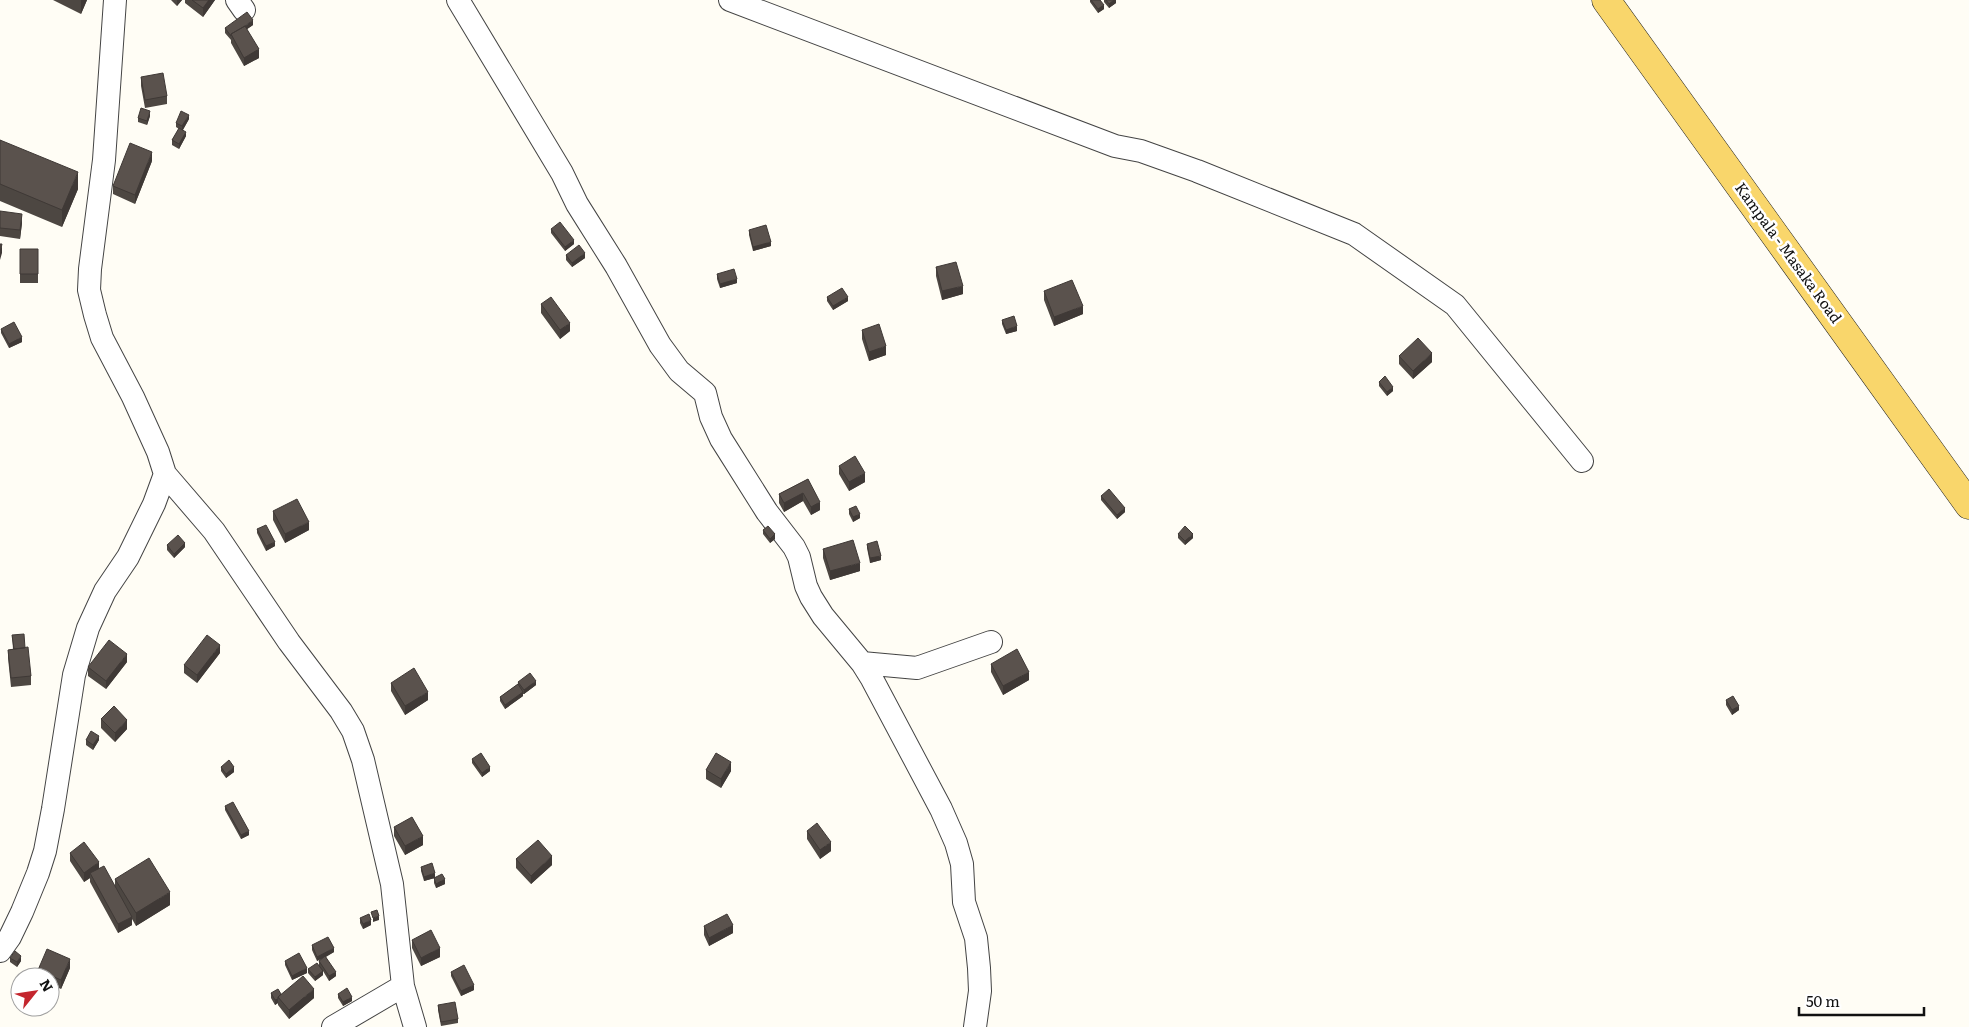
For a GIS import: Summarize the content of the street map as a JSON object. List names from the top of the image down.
{
  "streets": {
    "main road": ["Kampala - Masaka Road"]
  },
  "scale_bar": "50 m",
  "north": "top right"
}
